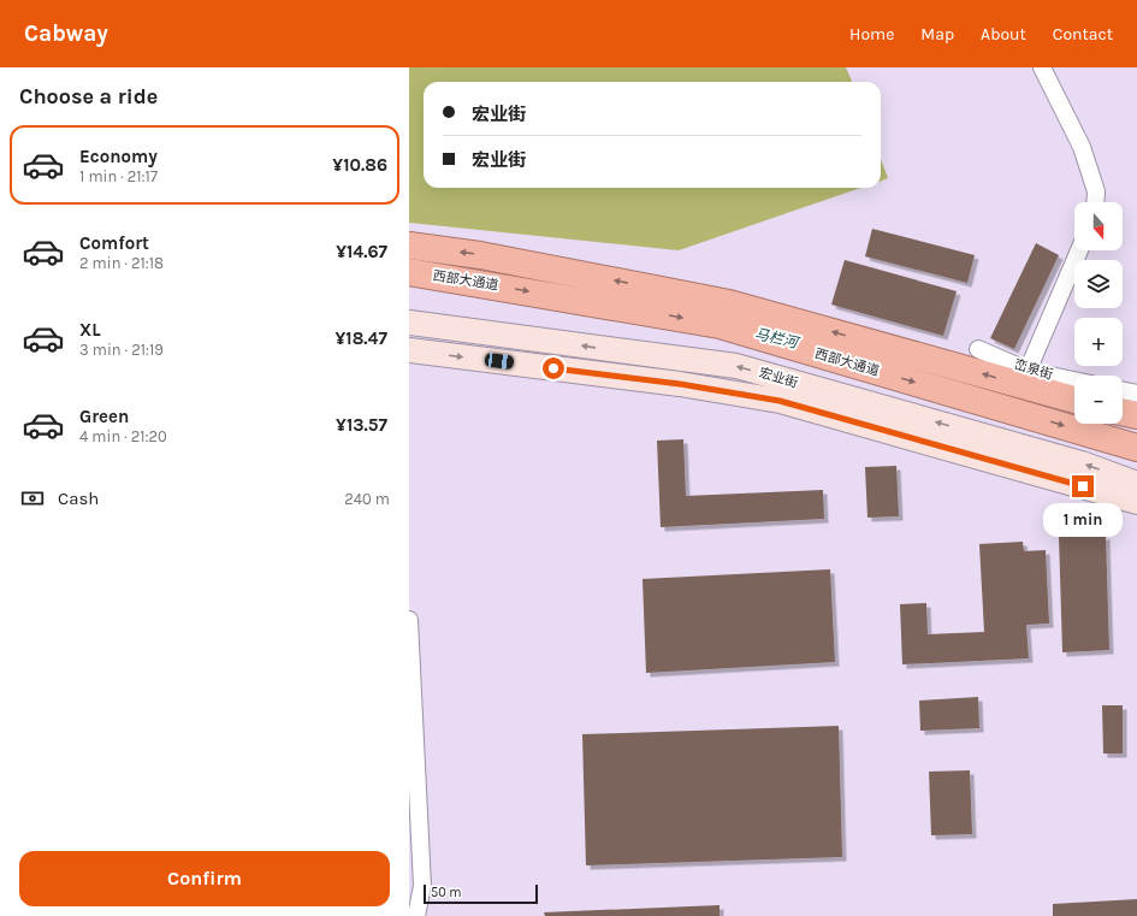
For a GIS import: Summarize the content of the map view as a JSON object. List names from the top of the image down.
{
  "streets": {
    "highway": ["西部大通道"],
    "main road": ["宏业街"],
    "street": ["峦泉街"]
  },
  "water": ["马栏河"],
  "scale_bar": "50 m",
  "north": "bottom",
  "page": {
    "header": "Cabway",
    "nav": [
      "Home",
      "Map",
      "About",
      "Contact"
    ],
    "heading": "Choose a ride",
    "banner": ["宏业街", "宏业街"],
    "list": [
      {
        "name": "Economy",
        "note": "1 min · 21:17",
        "value": "¥10.86"
      },
      {
        "name": "Comfort",
        "note": "2 min · 21:18",
        "value": "¥14.67"
      },
      {
        "name": "XL",
        "note": "3 min · 21:19",
        "value": "¥18.47"
      },
      {
        "name": "Green",
        "note": "4 min · 21:20",
        "value": "¥13.57"
      }
    ],
    "map_buttons": ["+", "−"],
    "pay": ["Cash", "240 m"],
    "bubble": "1 min",
    "buttons": "Confirm",
    "scale": "50 m"
  }
}
